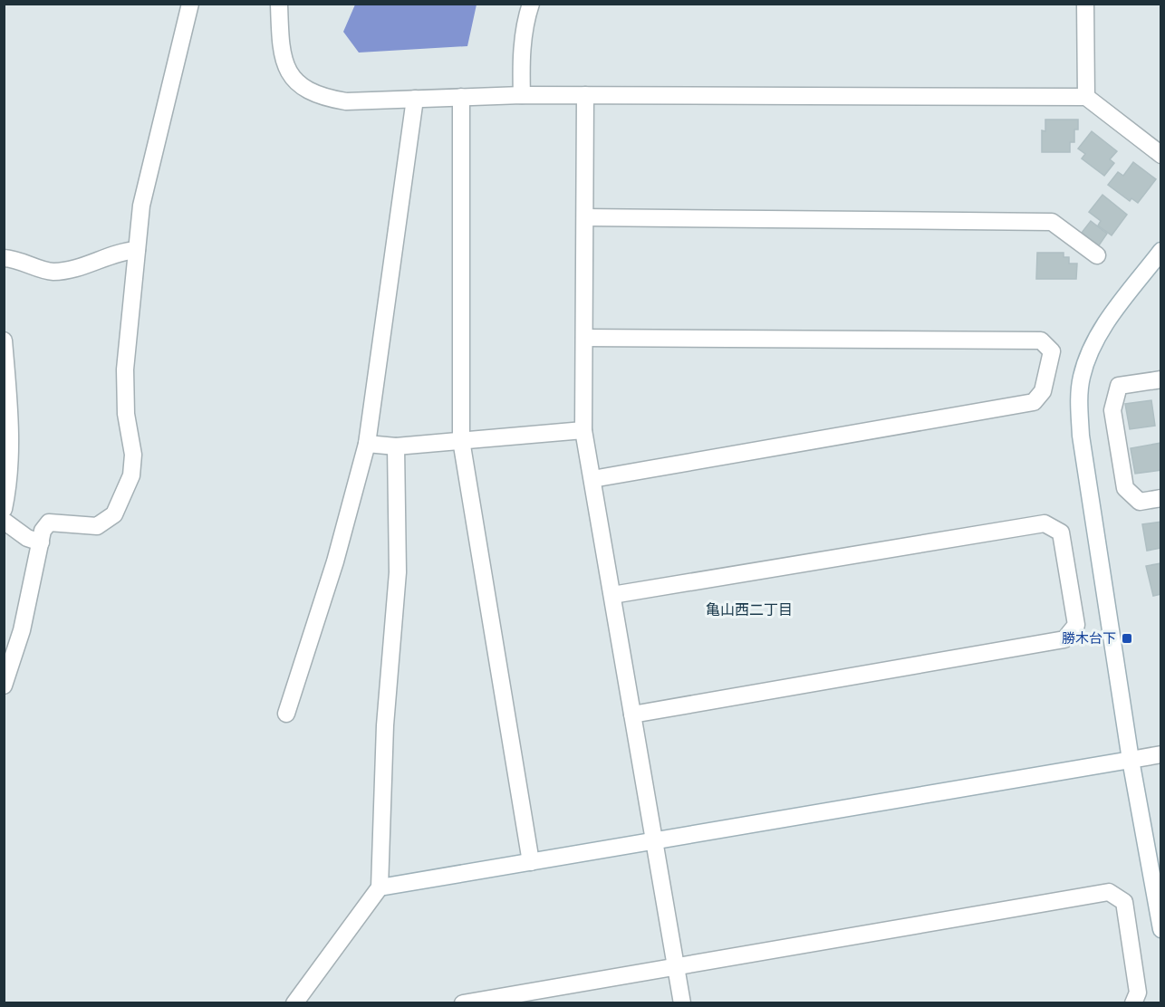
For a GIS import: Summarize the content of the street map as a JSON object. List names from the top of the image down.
{
  "districts": ["亀山西二丁目"],
  "places": {
    "transit": ["勝木台下"]
  }
}
